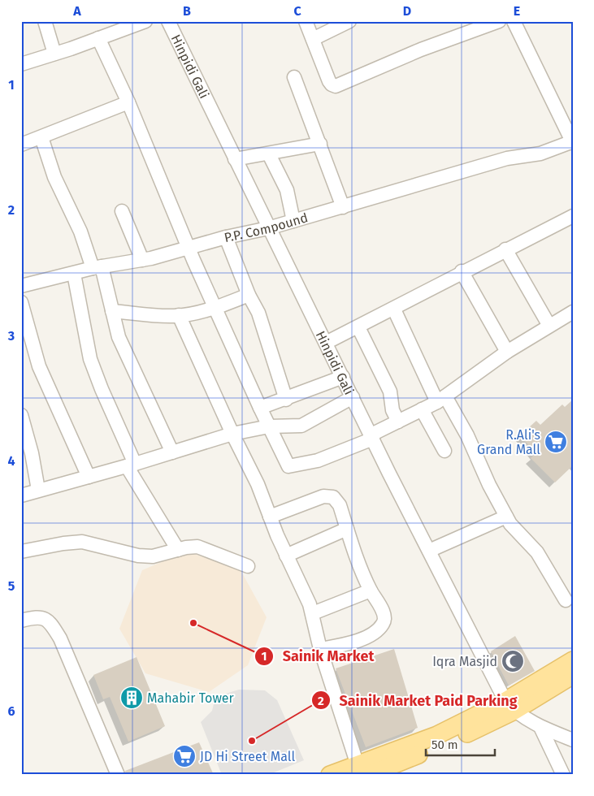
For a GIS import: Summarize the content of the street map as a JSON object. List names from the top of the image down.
{
  "streets": {
    "street": ["Hinpidi Gali", "P.P. Compound"]
  },
  "crossings": [
    ["Hinpidi Gali", "P.P. Compound"]
  ],
  "places": {
    "supermarket": ["R.Ali's Grand Mall", "JD Hi Street Mall"],
    "other": ["Sainik Market", "Sainik Market Paid Parking"],
    "mosque": ["Iqra Masjid"],
    "building": ["Mahabir Tower"]
  },
  "scale_bar": "50 m",
  "grid": {
    "columns": [
      "A",
      "B",
      "C",
      "D",
      "E"
    ],
    "rows": [
      "1",
      "2",
      "3",
      "4",
      "5",
      "6"
    ]
  }
}
